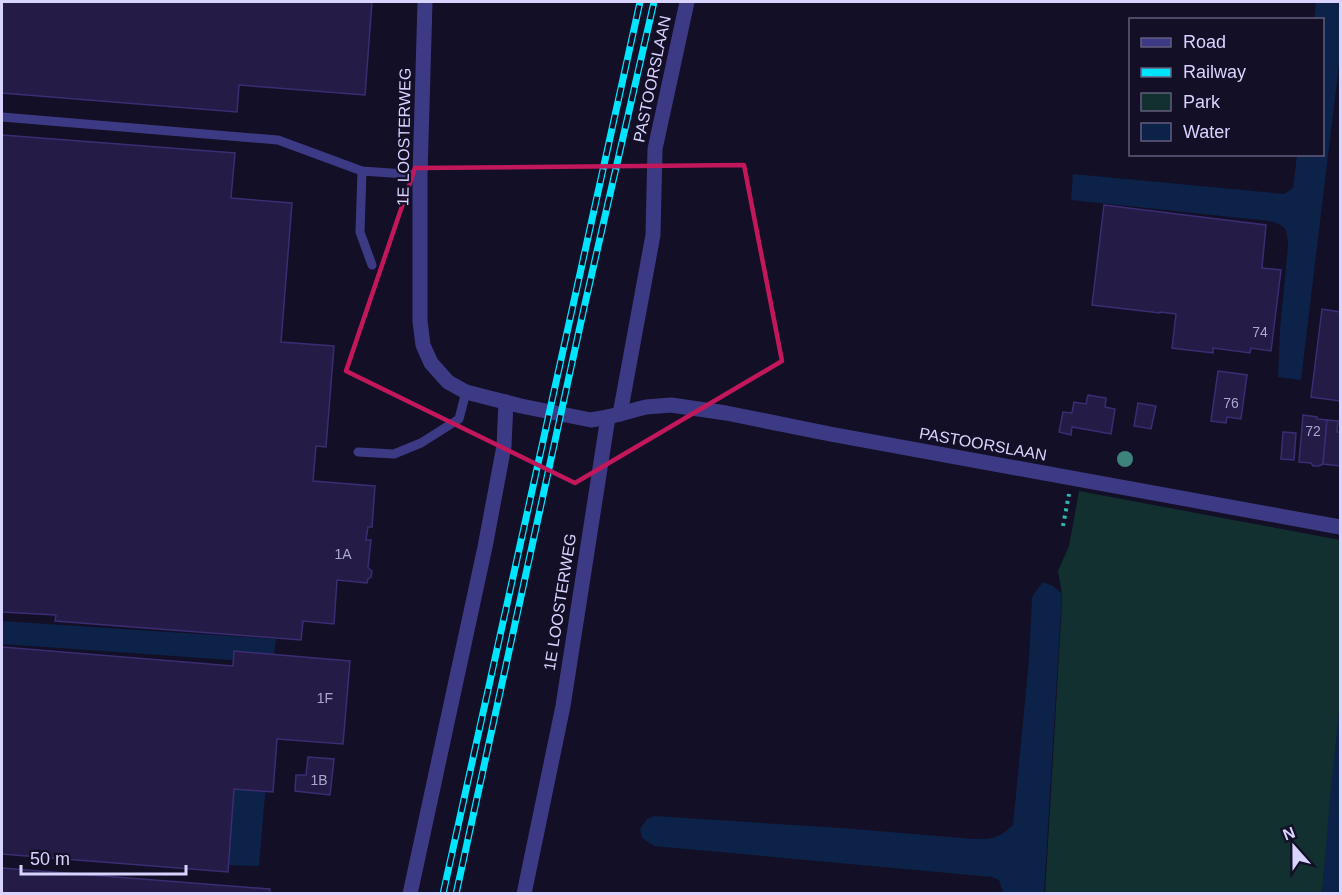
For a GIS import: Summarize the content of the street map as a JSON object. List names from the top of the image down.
{
  "streets": {
    "street": ["PASTOORSLAAN", "1E LOOSTERWEG"]
  },
  "crossings": [
    ["PASTOORSLAAN", "1E LOOSTERWEG"]
  ],
  "house_numbers": [
    "74",
    "76",
    "72",
    "1A",
    "1F",
    "1B"
  ],
  "legend": [
    "Road",
    "Railway",
    "Park",
    "Water"
  ],
  "scale_bar": "50 m",
  "north": "top"
}
